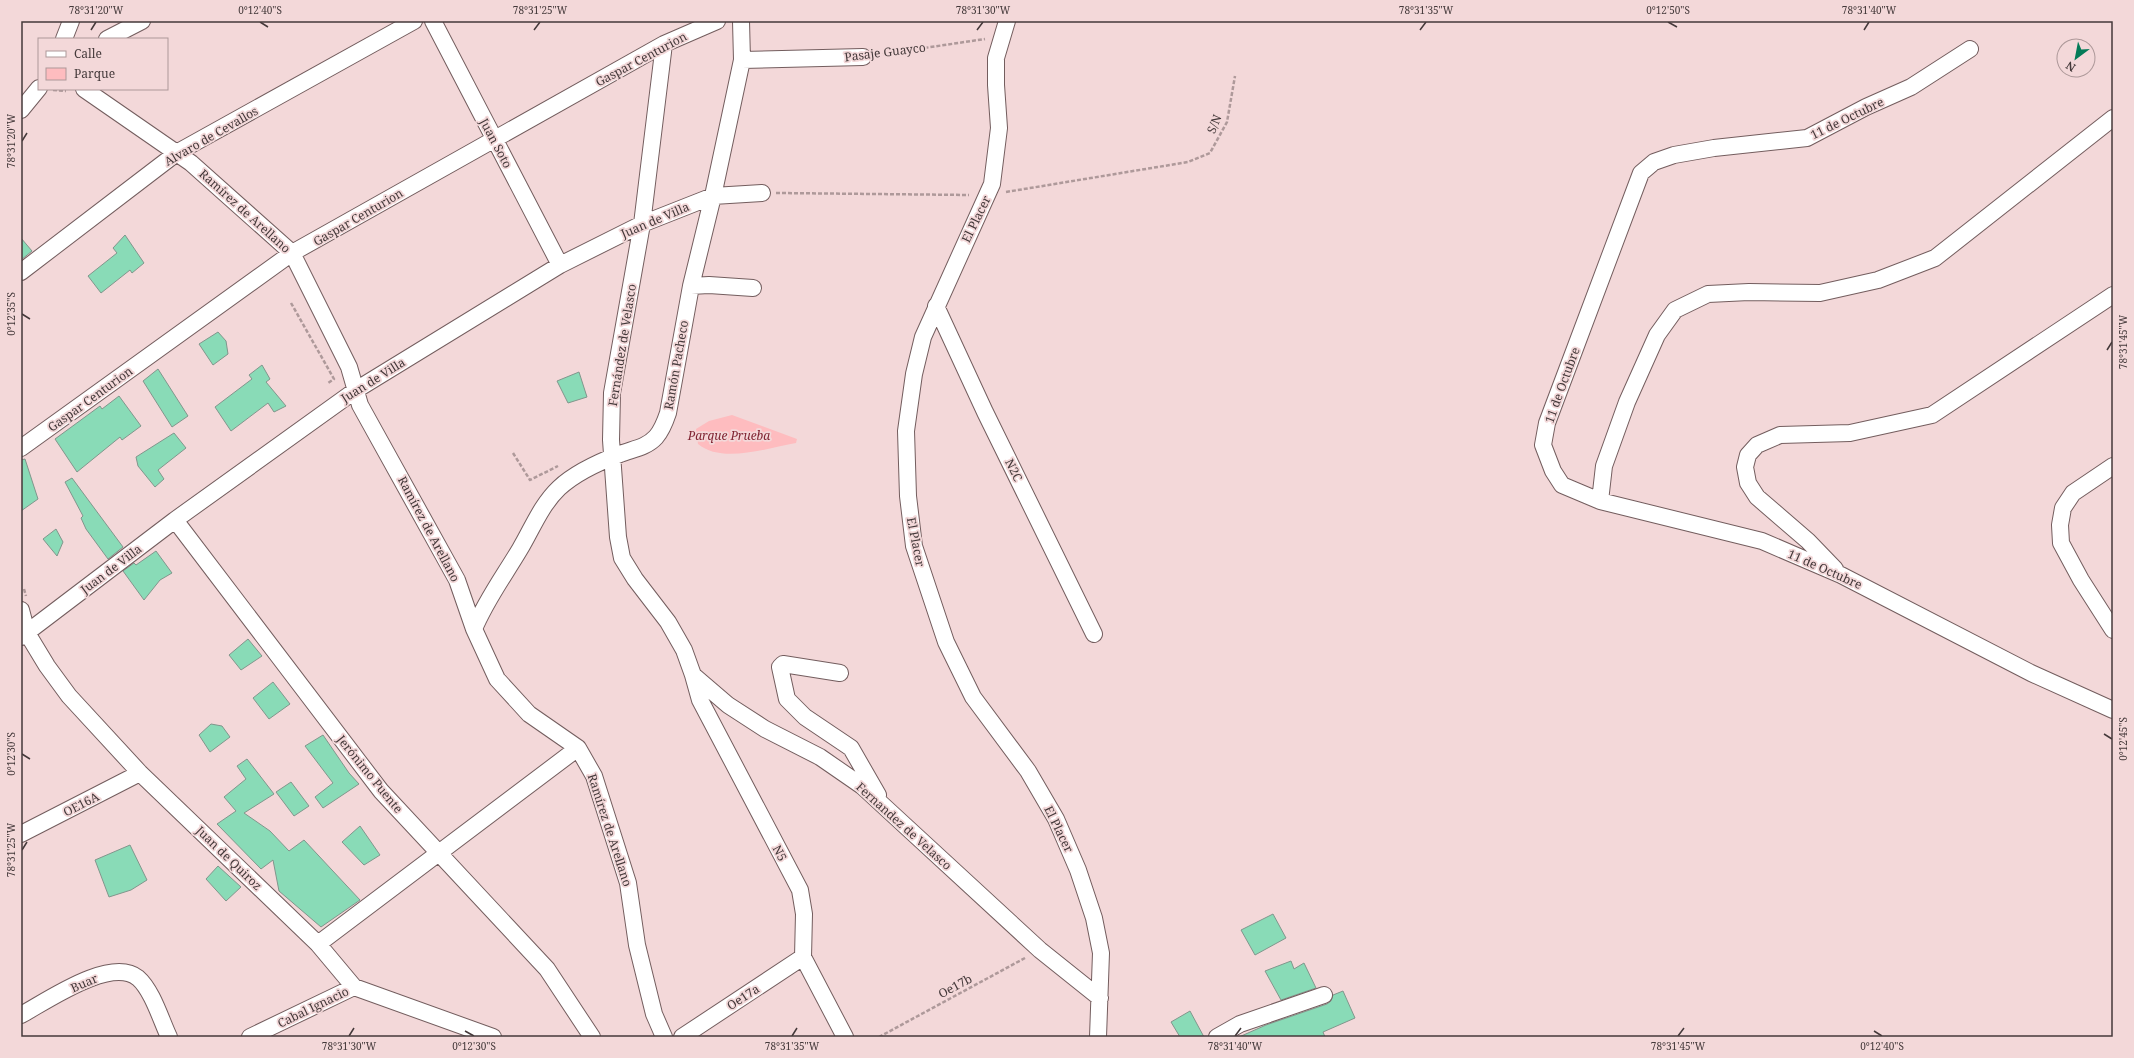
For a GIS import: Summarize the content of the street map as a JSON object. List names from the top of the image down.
{
  "streets": {
    "street": [
      "Pasaje Guayco",
      "Gaspar Centurion",
      "11 de Octubre",
      "Alvaro de Cevallos",
      "Juan Soto",
      "Ramírez de Arellano",
      "El Placer",
      "Juan de Villa",
      "Fernández de Velasco",
      "Ramón Pacheco",
      "N2C",
      "Jerónimo Puente",
      "OE16A",
      "Fernandez de Velasco",
      "N5",
      "Juan de Quiroz",
      "Buar",
      "Oe17a",
      "Cabal Ignacio"
    ],
    "path": ["S/N", "Oe17b"]
  },
  "crossings": [
    ["Pasaje Guayco", "El Placer"],
    ["Pasaje Guayco", "Ramón Pacheco"],
    ["Gaspar Centurion", "Juan Soto"],
    ["Gaspar Centurion", "Ramírez de Arellano"],
    ["Gaspar Centurion", "Fernández de Velasco"],
    ["Alvaro de Cevallos", "Ramírez de Arellano"],
    ["Juan Soto", "Juan de Villa"],
    ["Ramírez de Arellano", "Juan de Villa"],
    ["Ramírez de Arellano", "Ramón Pacheco"],
    ["El Placer", "N2C"],
    ["El Placer", "Fernandez de Velasco"],
    ["Juan de Villa", "Fernández de Velasco"],
    ["Juan de Villa", "Ramón Pacheco"],
    ["Juan de Villa", "Jerónimo Puente"],
    ["Juan de Villa", "Juan de Quiroz"],
    ["Fernández de Velasco", "Ramón Pacheco"],
    ["Fernández de Velasco", "Fernandez de Velasco"],
    ["Fernández de Velasco", "N5"],
    ["OE16A", "Juan de Quiroz"],
    ["Fernandez de Velasco", "N5"],
    ["Fernandez de Velasco", "Oe17b"],
    ["N5", "Oe17a"],
    ["Juan de Quiroz", "Cabal Ignacio"]
  ],
  "parks": ["Parque Prueba"],
  "legend": ["Calle", "Parque"],
  "north": "bottom left",
  "coordinates": [
    "78°31'20\"W",
    "0°12'40\"S",
    "78°31'25\"W",
    "78°31'30\"W",
    "78°31'35\"W",
    "0°12'50\"S",
    "78°31'40\"W",
    "0°12'35\"S",
    "78°31'45\"W",
    "0°12'45\"S",
    "0°12'30\"S"
  ]
}
